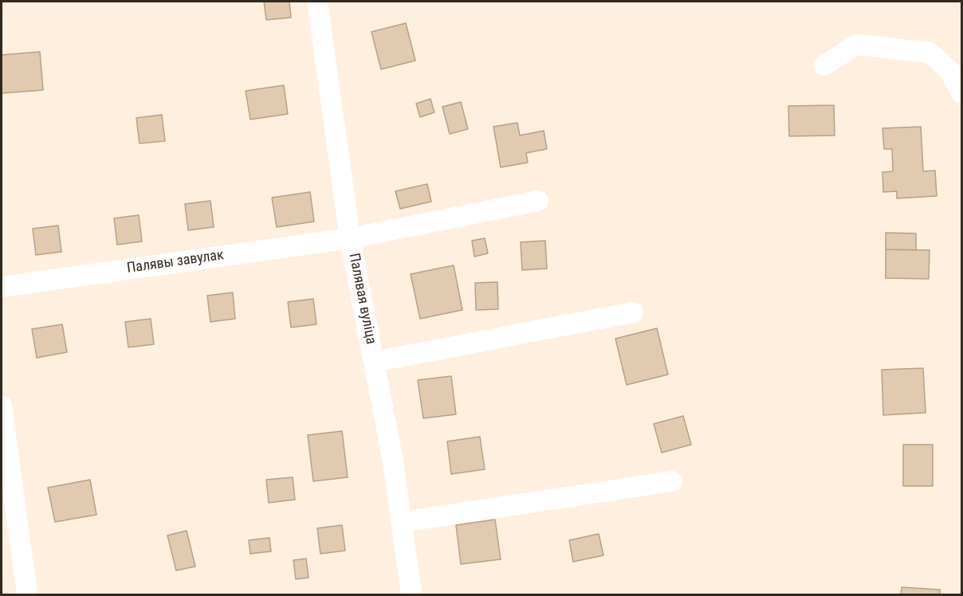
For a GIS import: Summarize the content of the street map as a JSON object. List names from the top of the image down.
{
  "streets": {
    "street": ["Палявы завулак", "Палявая вуліца"]
  },
  "crossings": [
    ["Палявы завулак", "Палявая вуліца"]
  ]
}
